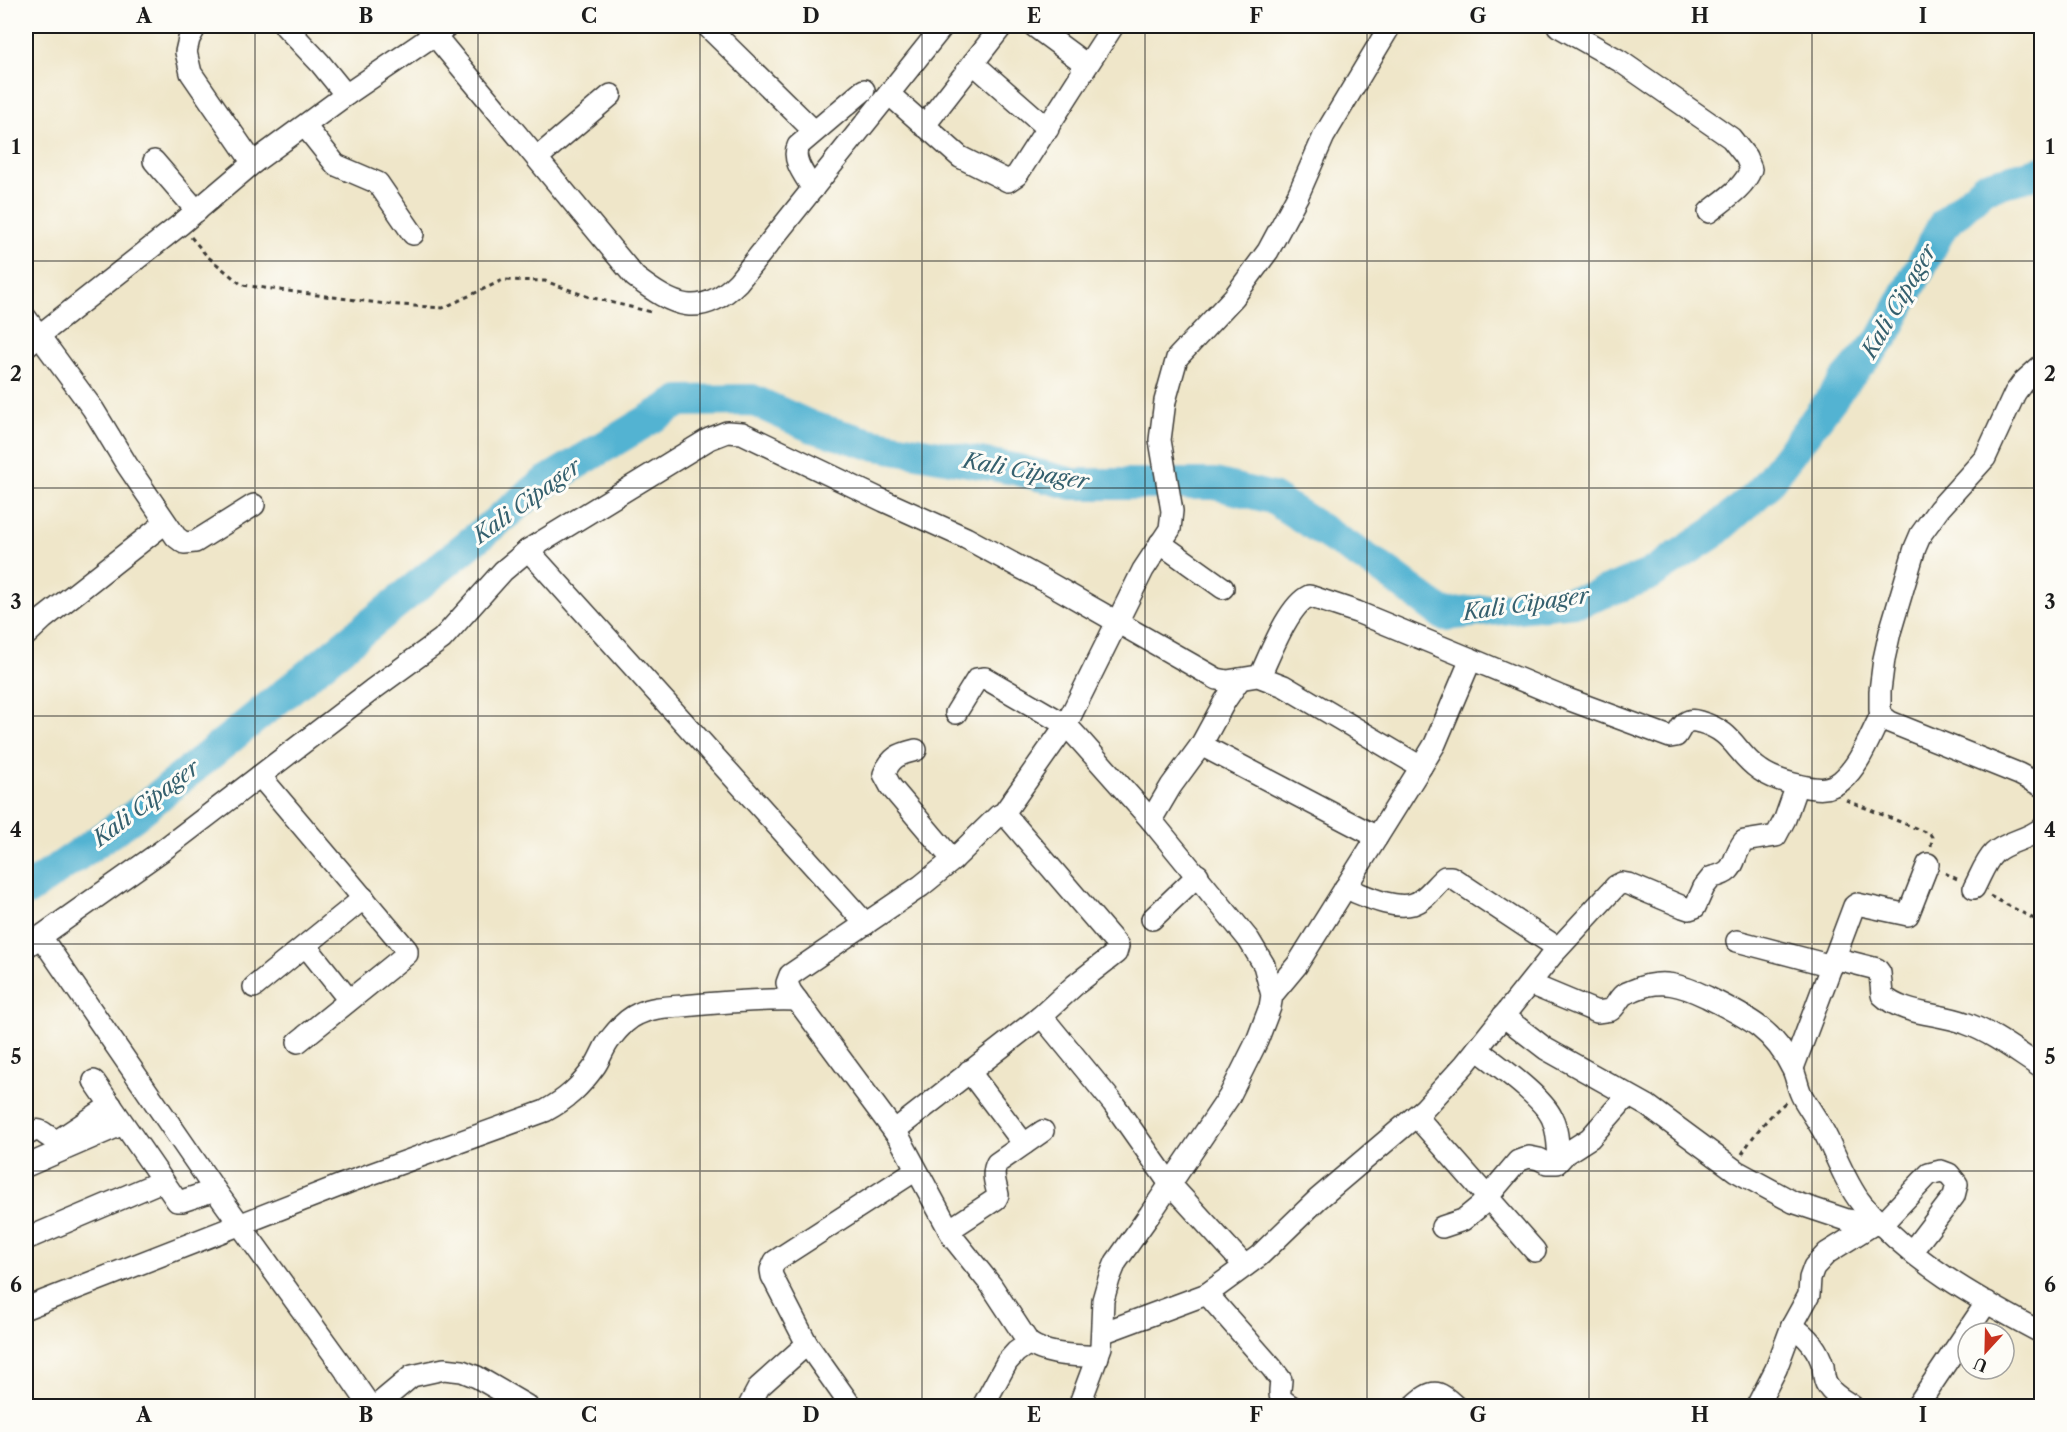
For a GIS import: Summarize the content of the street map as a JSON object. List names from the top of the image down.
{
  "water": ["Kali Cipager"],
  "north": "bottom",
  "grid": {
    "columns": [
      "A",
      "B",
      "C",
      "D",
      "E",
      "F",
      "G",
      "H",
      "I"
    ],
    "rows": [
      "1",
      "2",
      "3",
      "4",
      "5",
      "6"
    ]
  }
}
